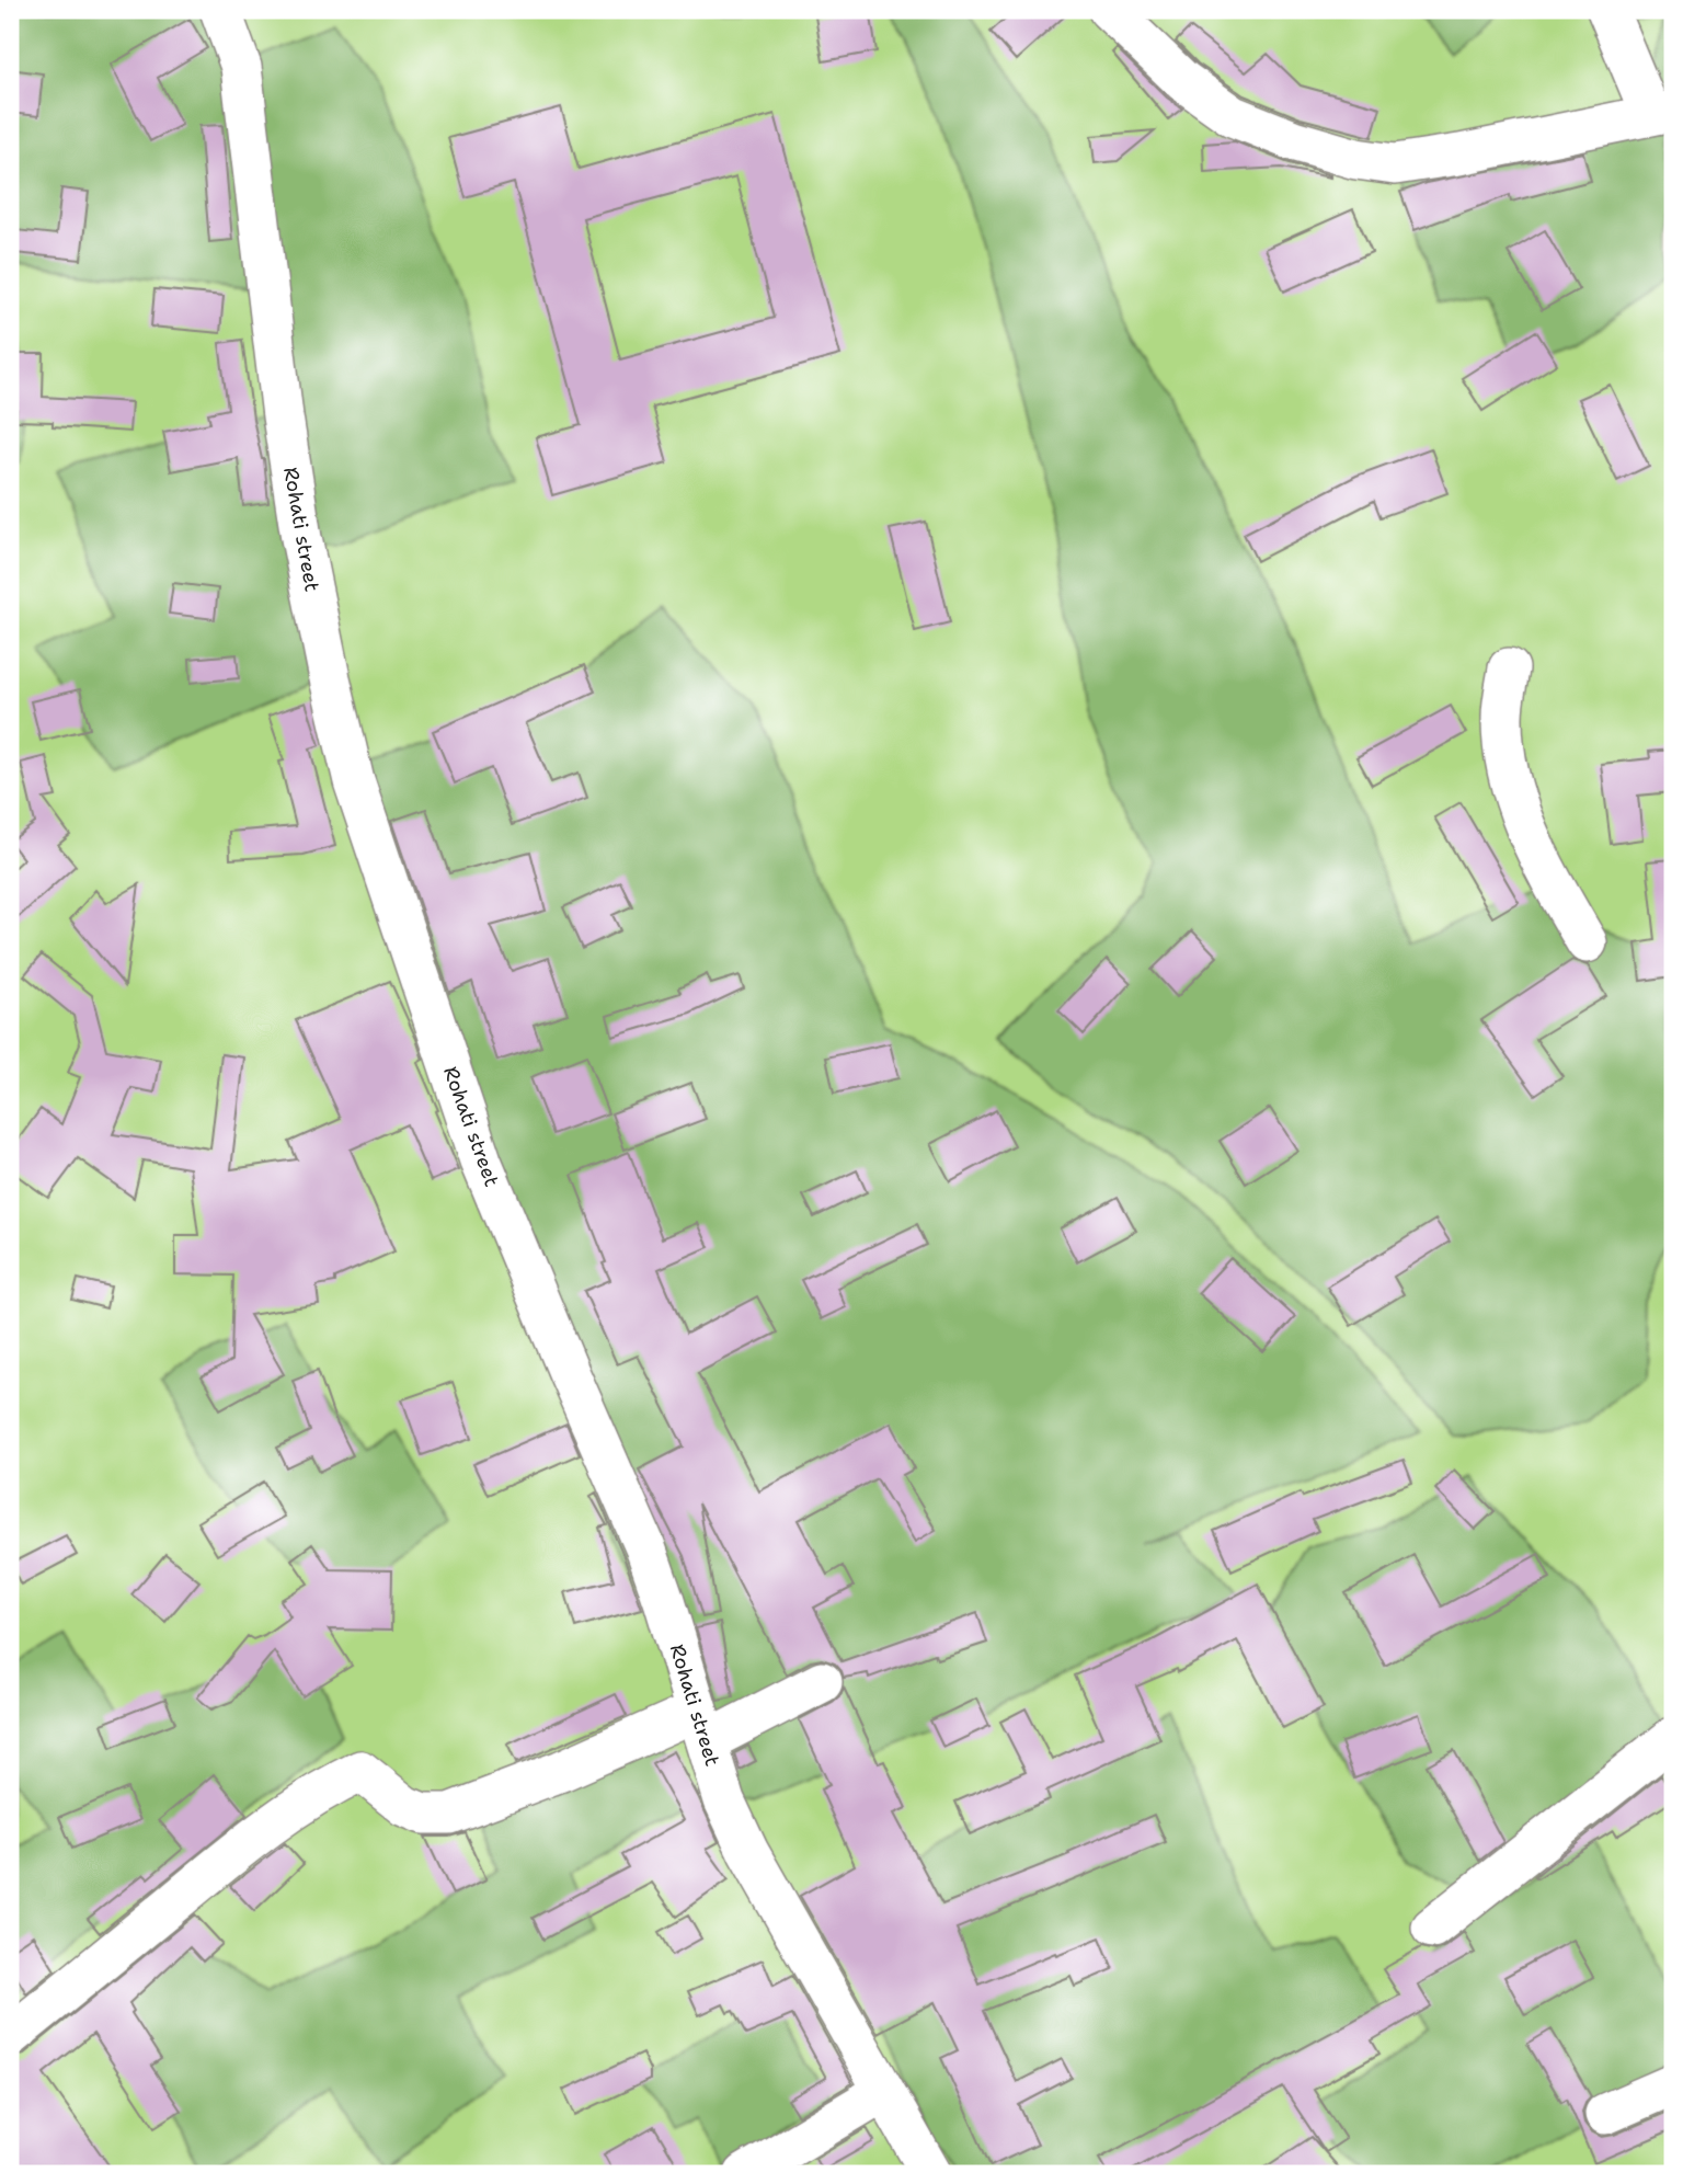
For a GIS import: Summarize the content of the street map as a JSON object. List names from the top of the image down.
{
  "streets": {
    "street": ["Rohati street"]
  }
}
